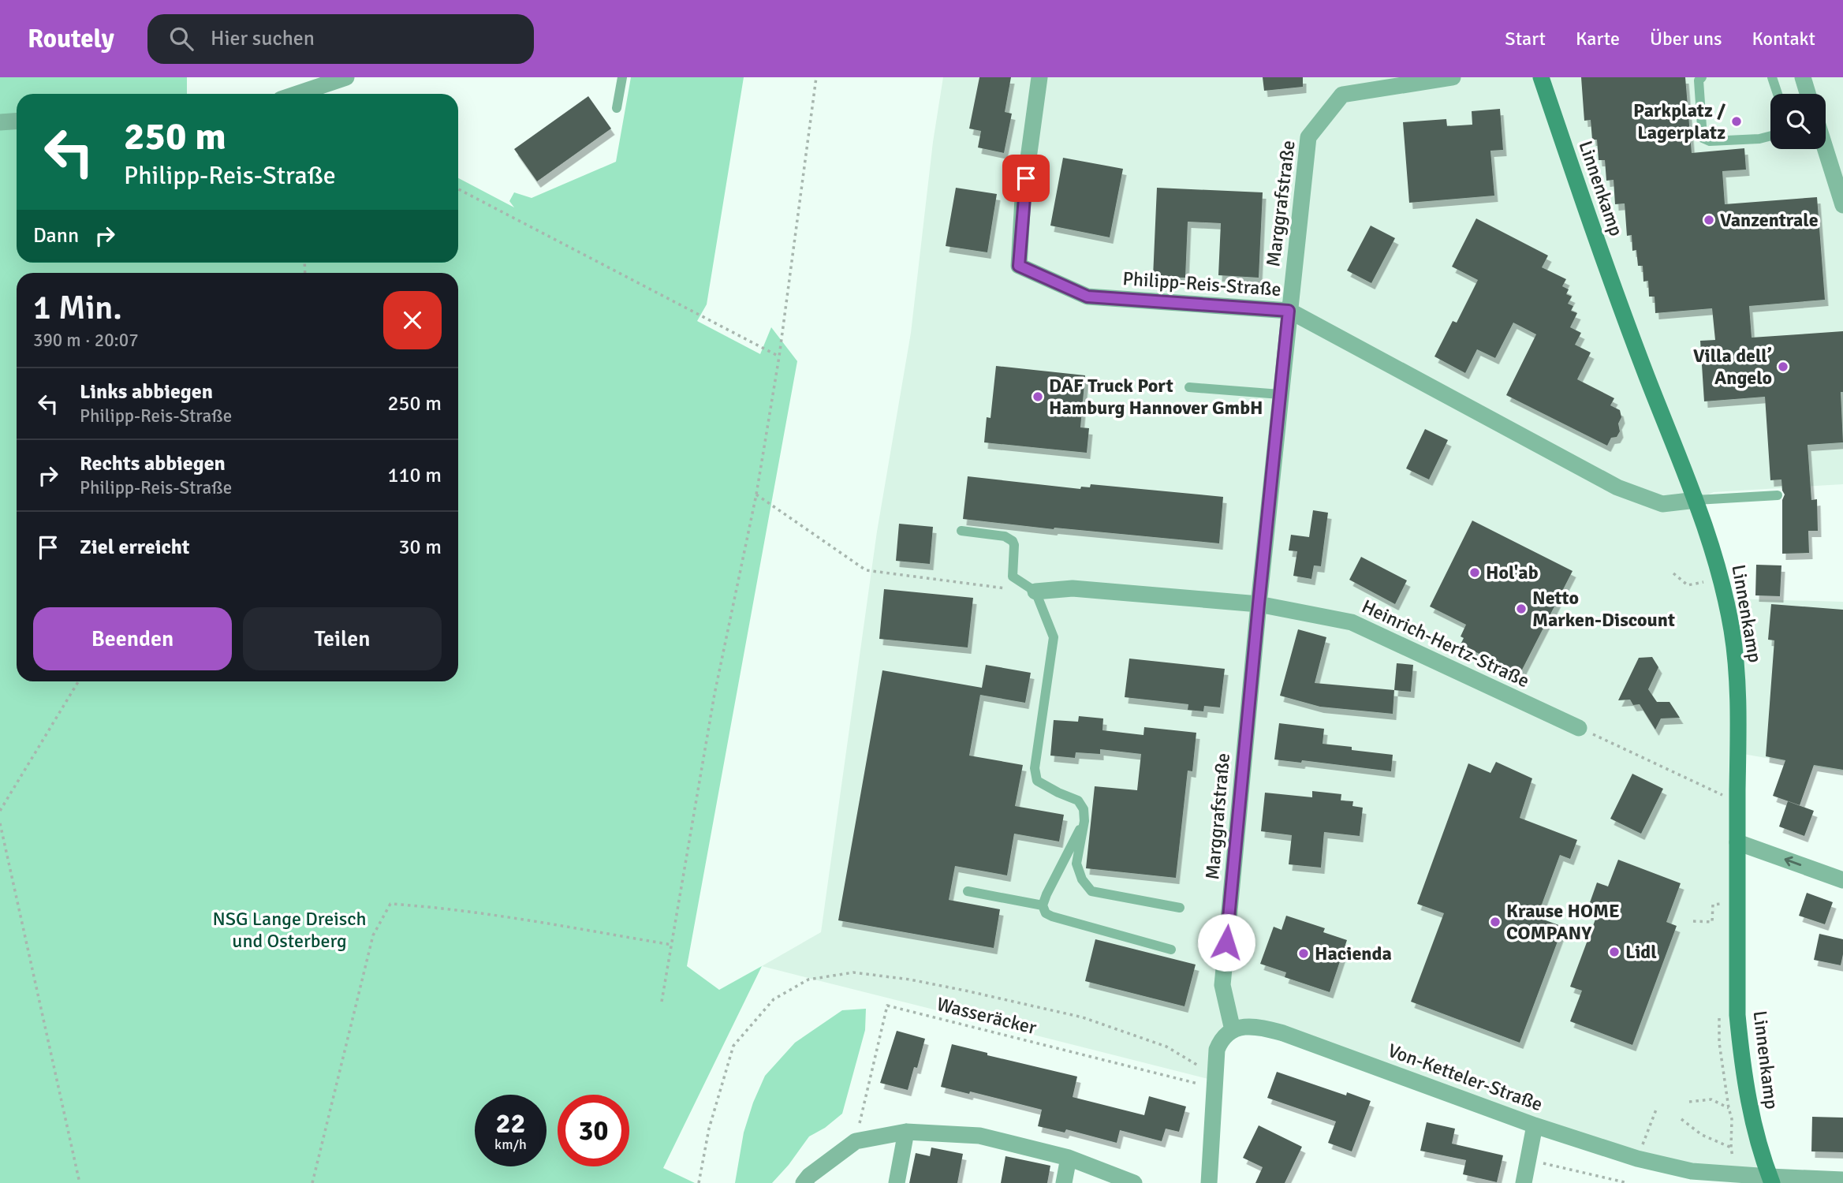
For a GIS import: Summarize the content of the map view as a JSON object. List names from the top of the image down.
{
  "streets": {
    "main road": ["Linnenkamp"],
    "street": [
      "Marggrafstraße",
      "Philipp-Reis-Straße",
      "Heinrich-Hertz-Straße",
      "Von-Ketteler-Straße"
    ],
    "path": ["Wasseräcker"]
  },
  "crossings": [
    ["Linnenkamp", "Philipp-Reis-Straße"],
    ["Linnenkamp", "Von-Ketteler-Straße"],
    ["Marggrafstraße", "Philipp-Reis-Straße"],
    ["Marggrafstraße", "Heinrich-Hertz-Straße"],
    ["Marggrafstraße", "Von-Ketteler-Straße"]
  ],
  "parks": ["NSG Lange Dreisch und Osterberg"],
  "places": [
    "Parkplatz / Lagerplatz",
    "Vanzentrale",
    "Villa dell’ Angelo",
    "DAF Truck Port Hamburg Hannover GmbH",
    "Hol'ab",
    "Netto Marken-Discount",
    "Krause HOME COMPANY",
    "Lidl",
    "Hacienda"
  ],
  "page": {
    "header": "Routely",
    "search": "Hier suchen",
    "nav": [
      "Start",
      "Karte",
      "Über uns",
      "Kontakt"
    ],
    "turn": ["250 m", "Philipp-Reis-Straße"],
    "then": "Dann",
    "heading": ["1 Min.", "390 m · 20:07"],
    "list": [
      {
        "name": "Links abbiegen",
        "note": "Philipp-Reis-Straße",
        "value": "250 m"
      },
      {
        "name": "Rechts abbiegen",
        "note": "Philipp-Reis-Straße",
        "value": "110 m"
      },
      {
        "name": "Ziel erreicht",
        "value": "30 m"
      }
    ],
    "buttons": ["Beenden", "Teilen"],
    "speed": "22 km/h",
    "limit": "30"
  }
}
